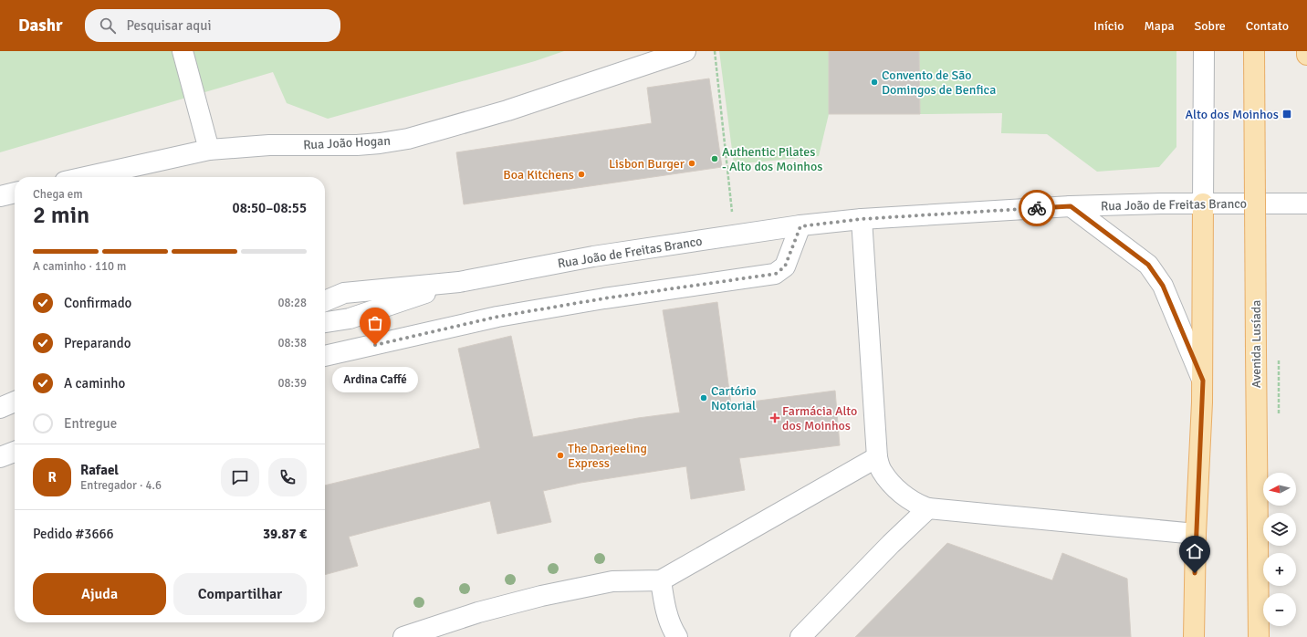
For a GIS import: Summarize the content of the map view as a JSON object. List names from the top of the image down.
{
  "streets": {
    "main road": ["Avenida Lusíada"],
    "street": ["Rua João Hogan", "Rua João de Freitas Branco"]
  },
  "places": {
    "other": [
      "Convento de São Domingos de Benfica",
      "Authentic Pilates - Alto dos Moinhos",
      "Lisbon Burger",
      "Boa Kitchens",
      "Ardina Caffé",
      "Cartório Notorial",
      "The Darjeeling Express"
    ],
    "transit": ["Alto dos Moinhos"],
    "health": ["Farmácia Alto dos Moinhos"]
  },
  "north": "left",
  "page": {
    "header": "Dashr",
    "search": "Pesquisar aqui",
    "nav": [
      "Início",
      "Mapa",
      "Sobre",
      "Contato"
    ],
    "heading": ["2 min", "Chega em", "08:50–08:55"],
    "panel": [
      "Rafael",
      "Entregador · 4.6",
      "Pedido #3666",
      "39.87 €"
    ],
    "bar": "A caminho · 110 m",
    "list": [
      ["Confirmado", "08:28"],
      ["Preparando", "08:38"],
      ["A caminho", "08:39"],
      "Entregue"
    ],
    "bubble": "Ardina Caffé",
    "round": "R",
    "map_buttons": ["+", "−"],
    "buttons": ["Ajuda", "Compartilhar"]
  }
}
